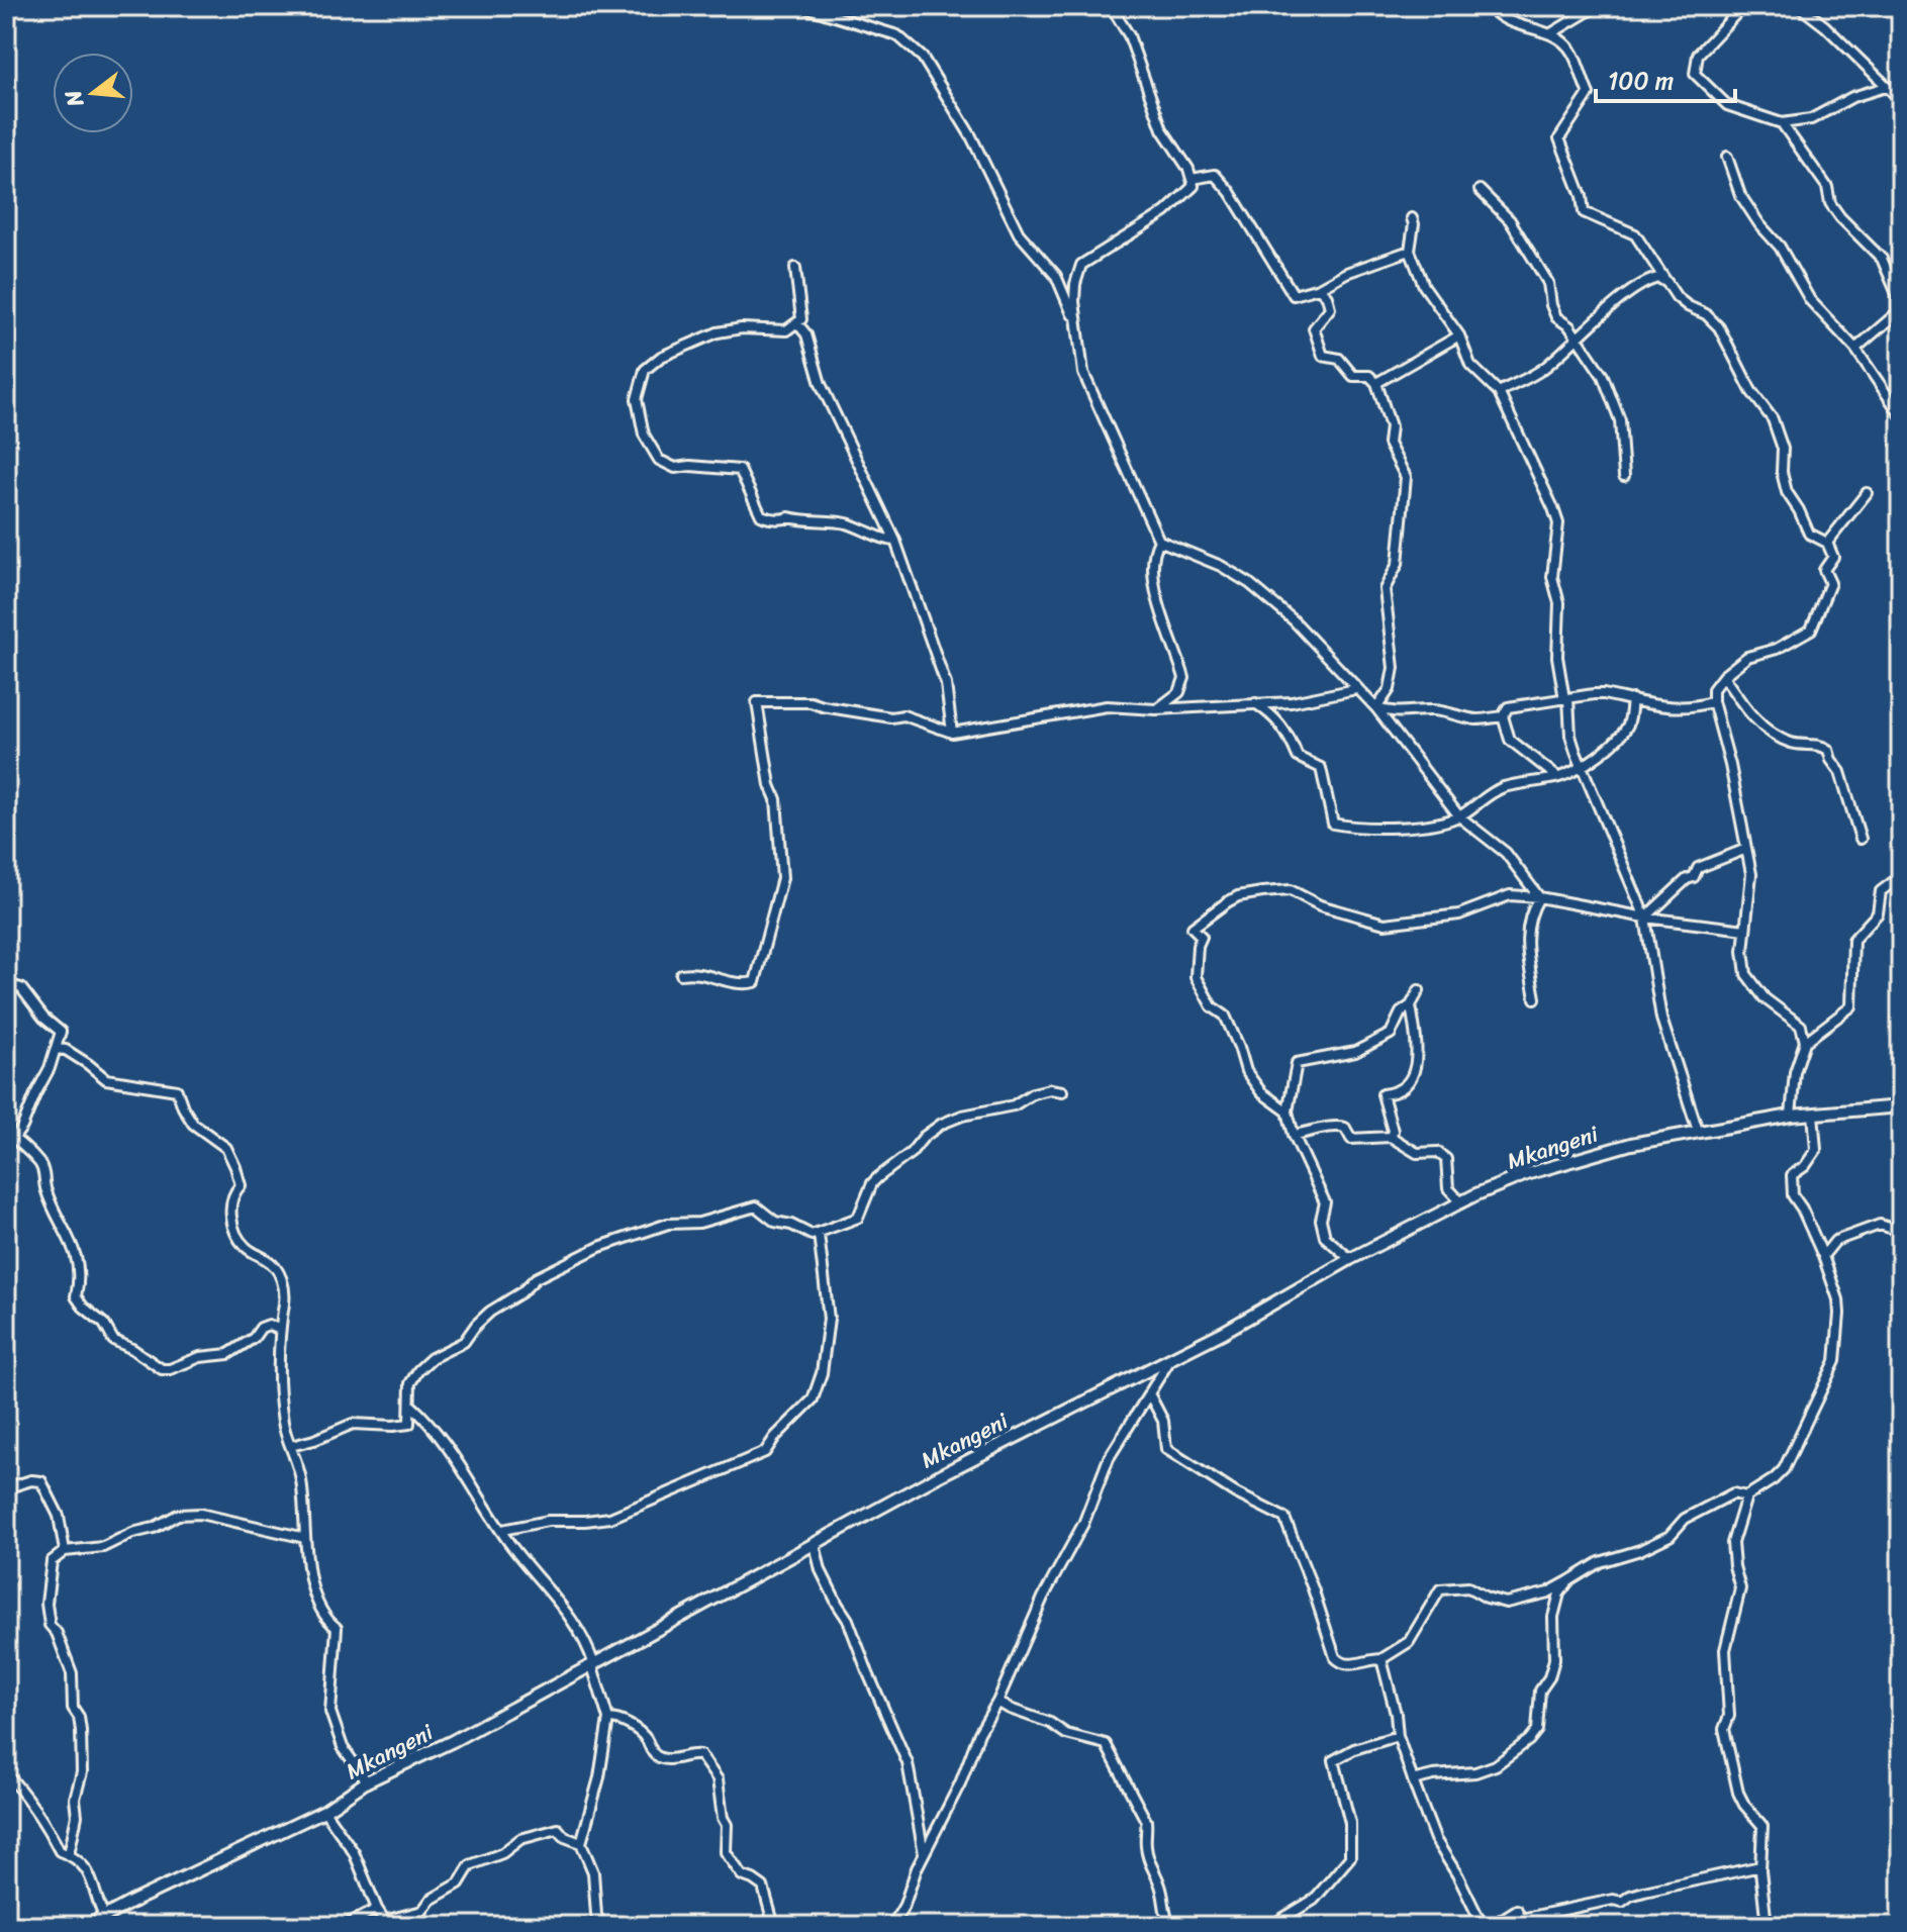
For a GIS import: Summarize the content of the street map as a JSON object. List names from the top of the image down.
{
  "streets": {
    "street": ["Mkangeni"]
  },
  "scale_bar": "100 m",
  "north": "left"
}
